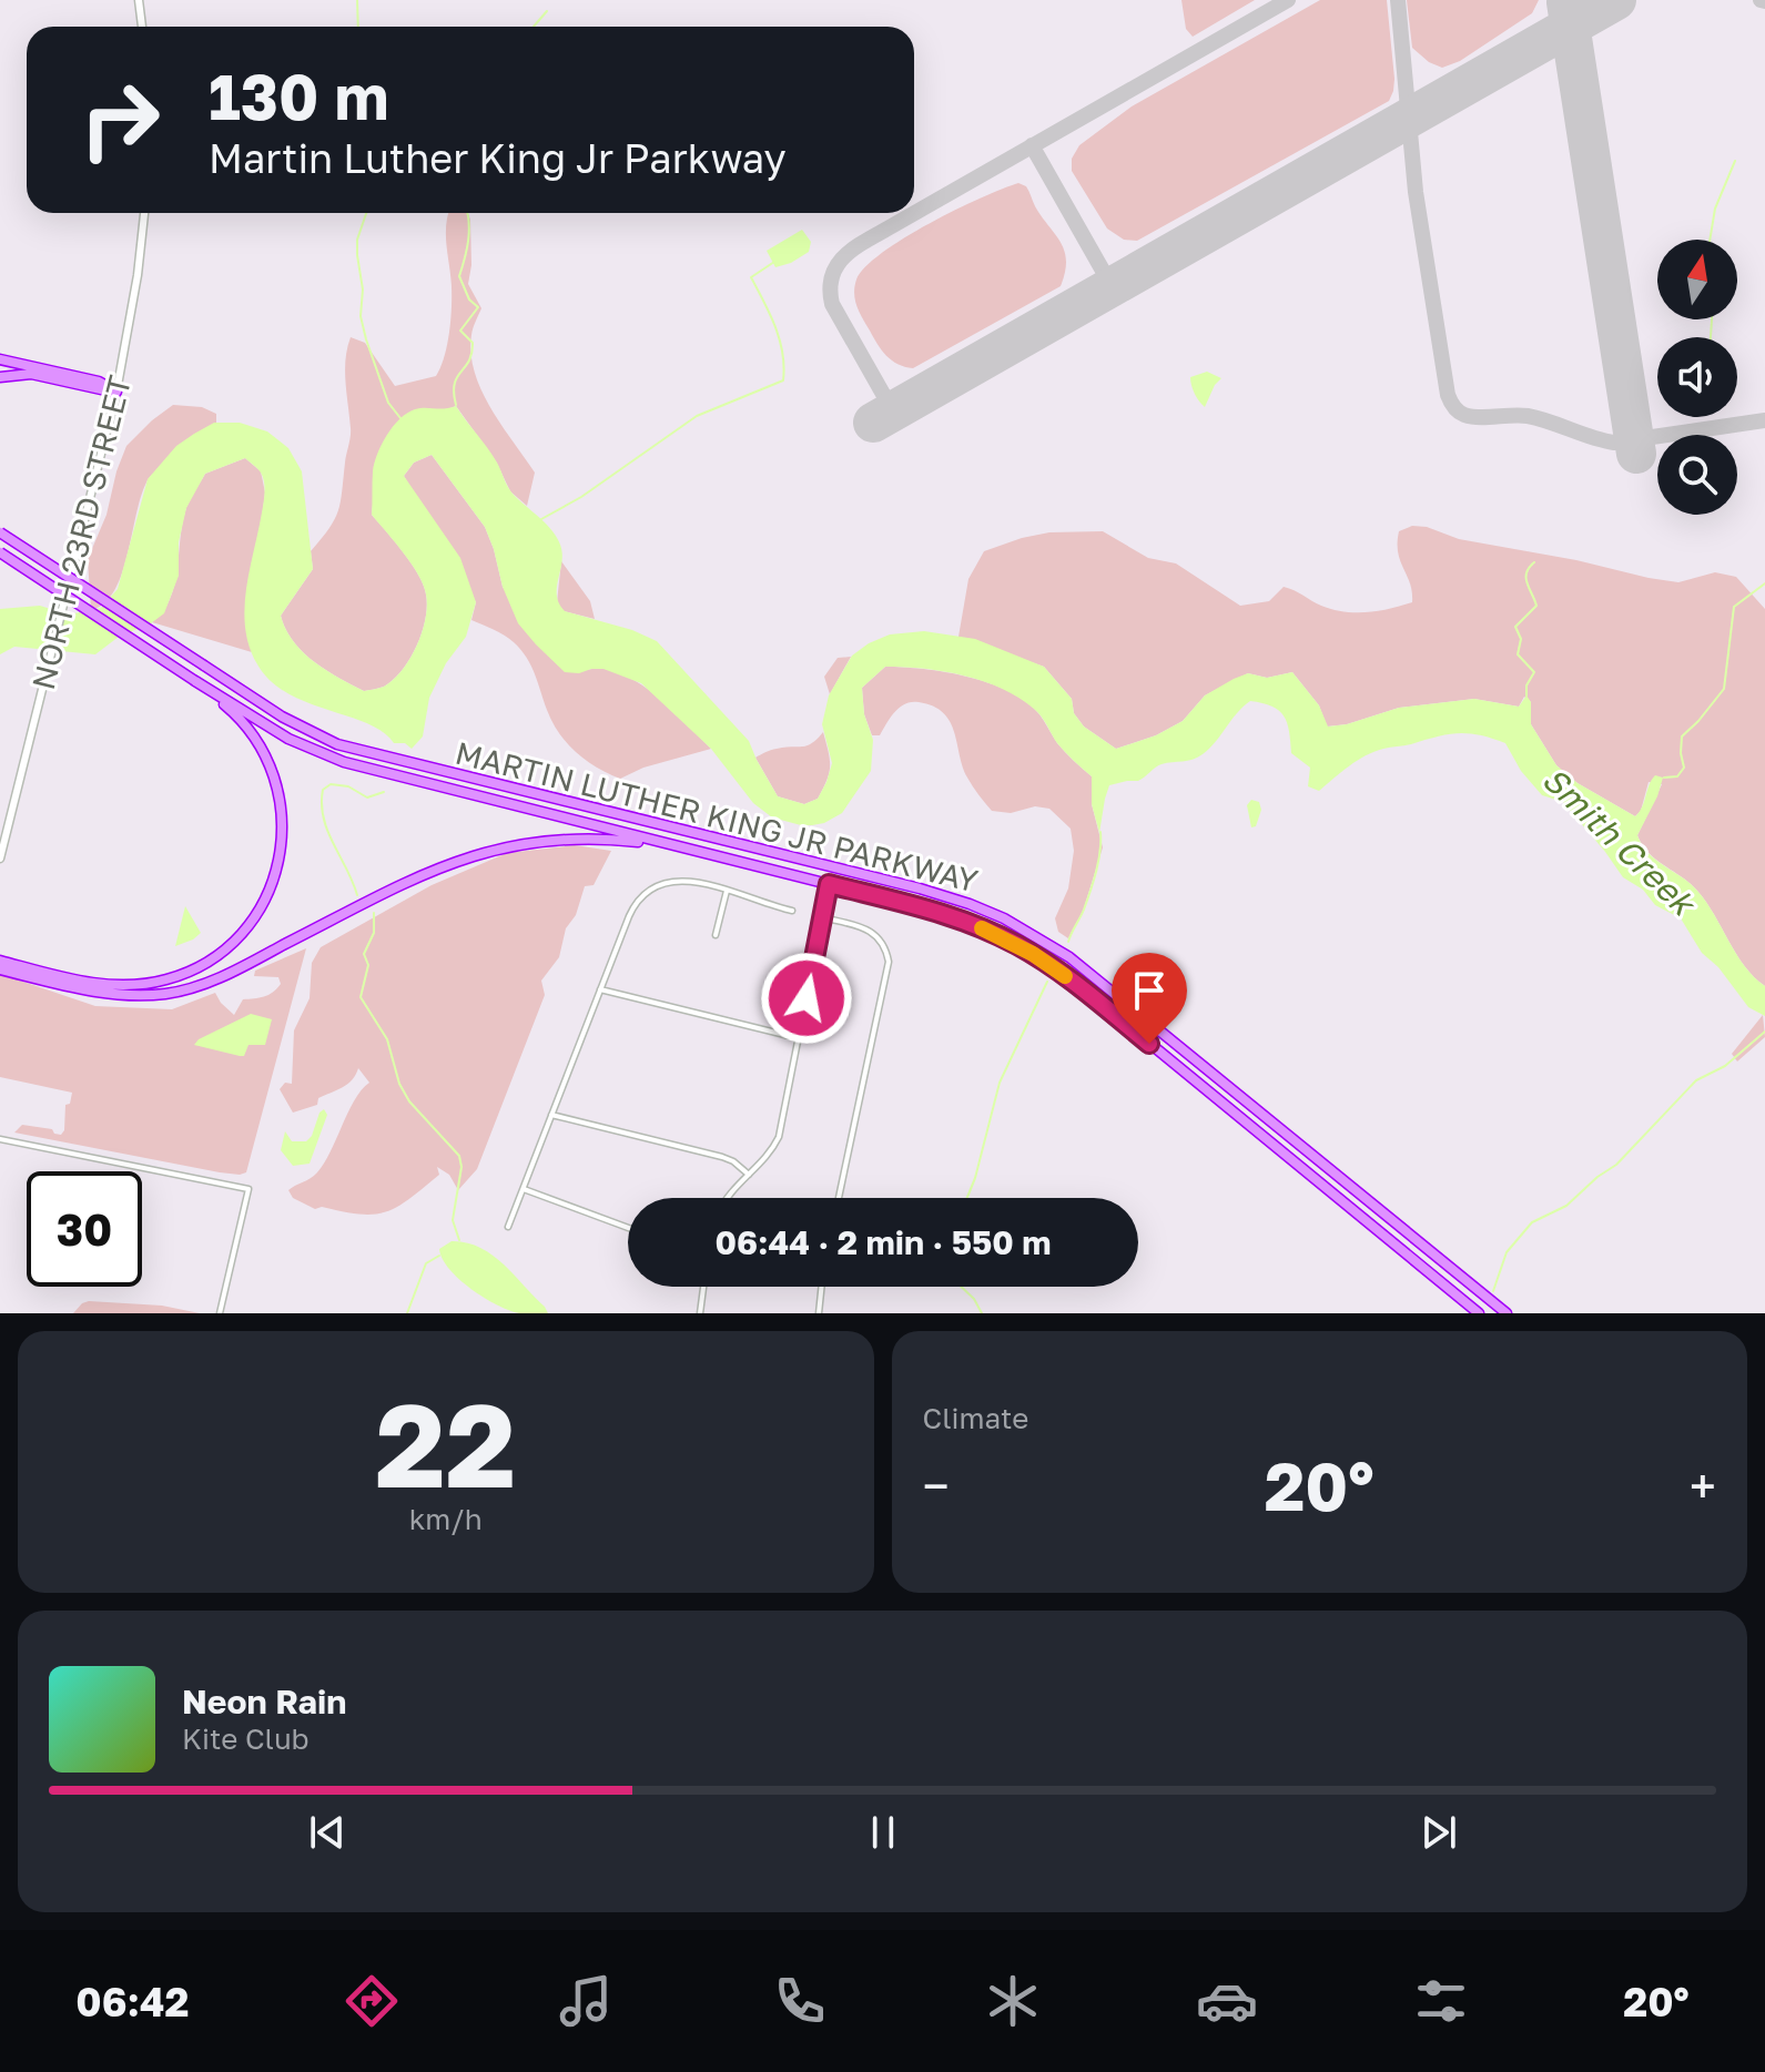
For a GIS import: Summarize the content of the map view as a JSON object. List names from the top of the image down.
{
  "streets": {
    "highway": ["MARTIN LUTHER KING JR PARKWAY"],
    "main road": ["NORTH 23RD STREET"]
  },
  "water": ["Smith Creek"],
  "north": "top",
  "page": {
    "turn": ["130 m", "Martin Luther King Jr Parkway"],
    "limit": "30",
    "trip": "06:44 · 2 min · 550 m",
    "tile": [
      ["22", "km/h"],
      "Climate"
    ],
    "heat": ["−", "20°", "+"],
    "song": ["Neon Rain", "Kite Club"],
    "tabs": ["06:42", "20°"]
  }
}
